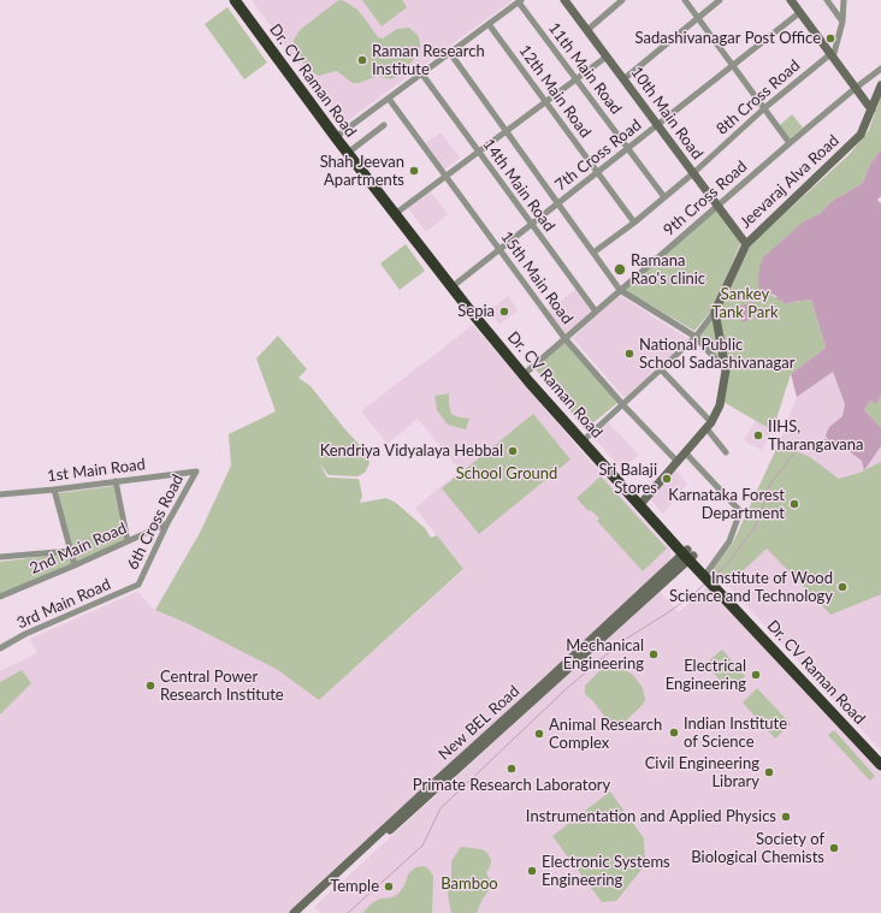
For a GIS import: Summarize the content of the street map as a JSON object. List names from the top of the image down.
{
  "streets": {
    "highway": ["Dr. CV Raman Road"],
    "main road": ["10th Main Road", "Jeevaraj Alva Road", "New BEL Road"],
    "street": [
      "11th Main Road",
      "12th Main Road",
      "8th Cross Road",
      "7th Cross Road",
      "14th Main Road",
      "9th Cross Road",
      "15th Main Road",
      "1st Main Road",
      "6th Cross Road",
      "2nd Main Road",
      "3rd Main Road"
    ]
  },
  "crossings": [
    ["11th Main Road", "8th Cross Road"],
    ["11th Main Road", "7th Cross Road"],
    ["Dr. CV Raman Road", "7th Cross Road"],
    ["Dr. CV Raman Road", "9th Cross Road"],
    ["Dr. CV Raman Road", "New BEL Road"],
    ["12th Main Road", "8th Cross Road"],
    ["12th Main Road", "7th Cross Road"],
    ["8th Cross Road", "10th Main Road"],
    ["10th Main Road", "7th Cross Road"],
    ["10th Main Road", "Jeevaraj Alva Road"],
    ["10th Main Road", "9th Cross Road"],
    ["7th Cross Road", "14th Main Road"],
    ["7th Cross Road", "15th Main Road"],
    ["14th Main Road", "9th Cross Road"],
    ["9th Cross Road", "15th Main Road"],
    ["1st Main Road", "6th Cross Road"],
    ["6th Cross Road", "2nd Main Road"],
    ["6th Cross Road", "3rd Main Road"]
  ],
  "parks": ["Sankey Tank Park", "School Ground", "Bamboo"],
  "places": [
    "Sadashivanagar Post Office",
    "Raman Research Institute",
    "Shah Jeevan Apartments",
    "Ramana Rao's clinic",
    "Sepia",
    "National Public School Sadashivanagar",
    "IIHS, Tharangavana",
    "Kendriya Vidyalaya Hebbal",
    "Sri Balaji Stores",
    "Karnataka Forest Department",
    "Institute of Wood Science and Technology",
    "Mechanical Engineering",
    "Electrical Engineering",
    "Central Power Research Institute",
    "Indian Institute of Science",
    "Animal Research Complex",
    "Primate Research Laboratory",
    "Civil Engineering Library",
    "Instrumentation and Applied Physics",
    "Society of Biological Chemists",
    "Electronic Systems Engineering",
    "Temple"
  ]
}
